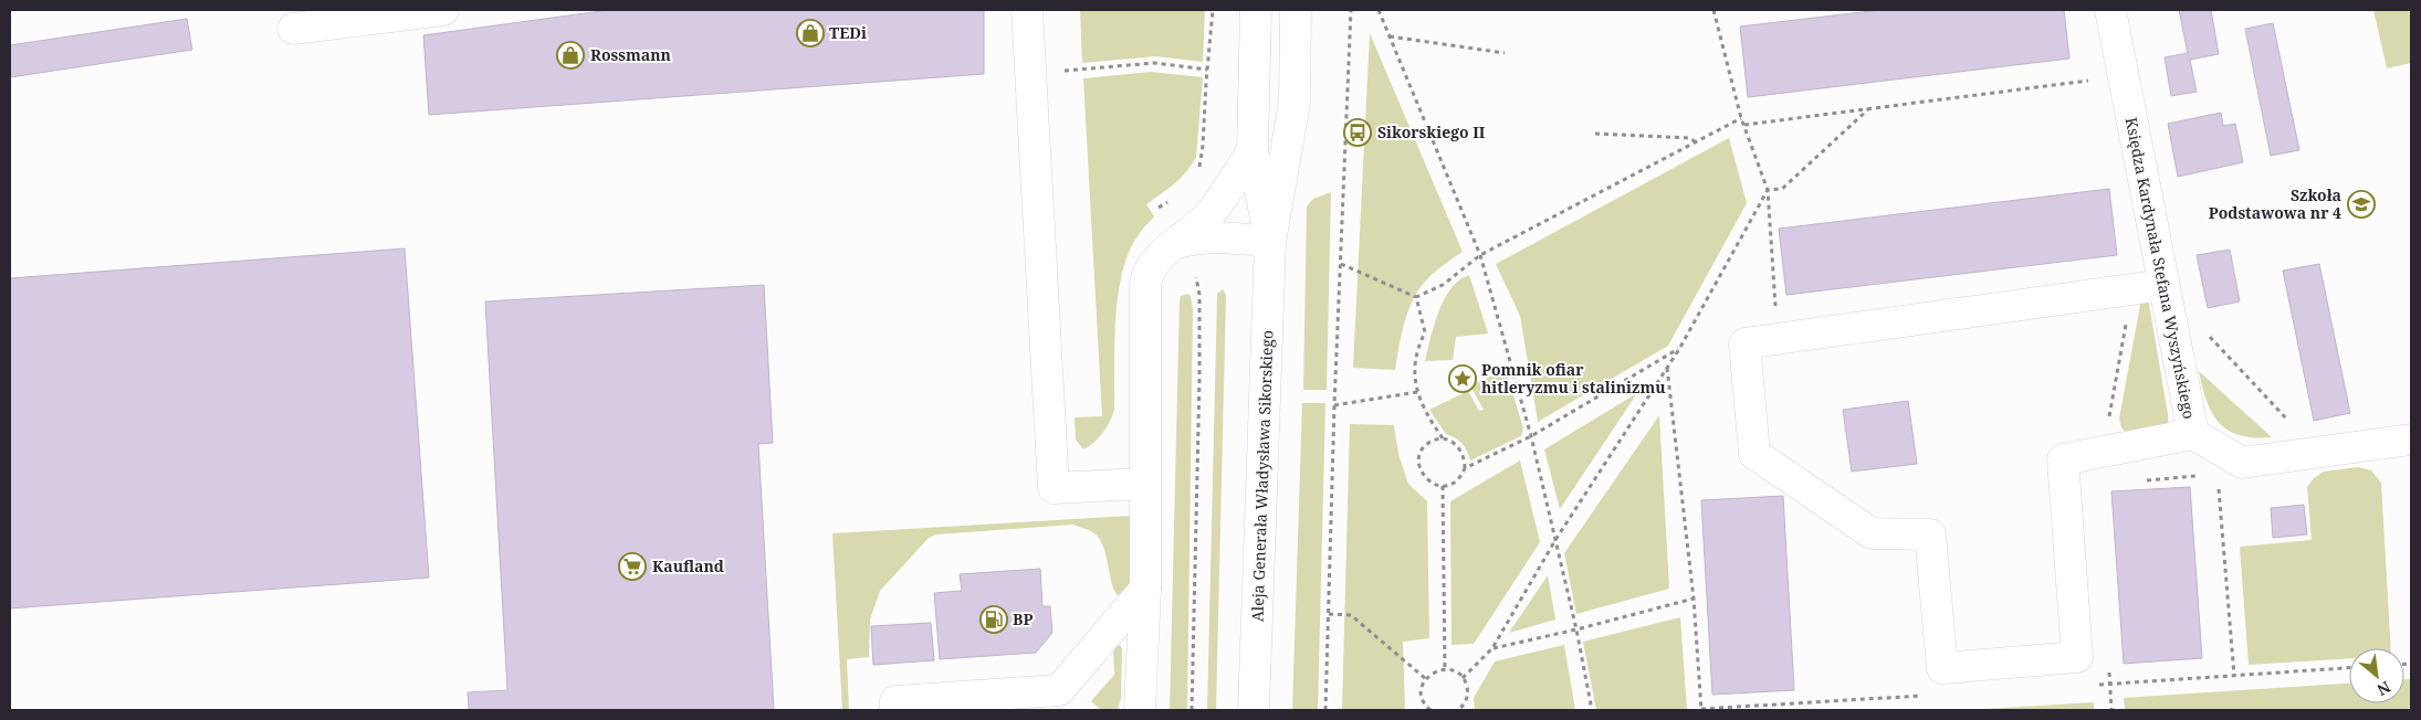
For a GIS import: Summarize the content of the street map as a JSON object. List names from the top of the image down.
{
  "streets": {
    "street": ["Księdza Kardynała Stefana Wyszyńskiego", "Aleja Generała Władysława Sikorskiego"]
  },
  "places": {
    "shop": ["TEDi", "Rossmann"],
    "bus stop": ["Sikorskiego II"],
    "school or university": ["Szkoła Podstawowa nr 4"],
    "place": ["Pomnik ofiar hitleryzmu i stalinizmu"],
    "supermarket": ["Kaufland"],
    "fuel station": ["BP"]
  },
  "north": "bottom right"
}
